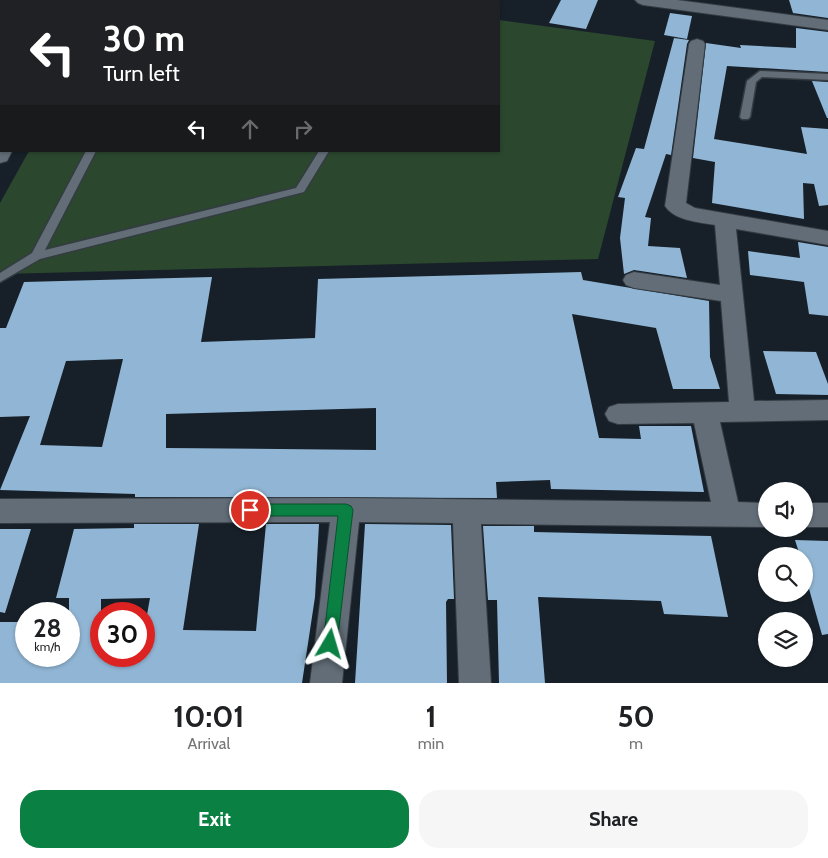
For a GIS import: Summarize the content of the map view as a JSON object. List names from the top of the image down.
{
  "page": {
    "turn": ["30 m", "Turn left"],
    "speed": "28 km/h",
    "limit": "30",
    "eta": [
      "10:01",
      "Arrival",
      "1",
      "min",
      "50",
      "m"
    ],
    "buttons": ["Exit", "Share"]
  }
}
